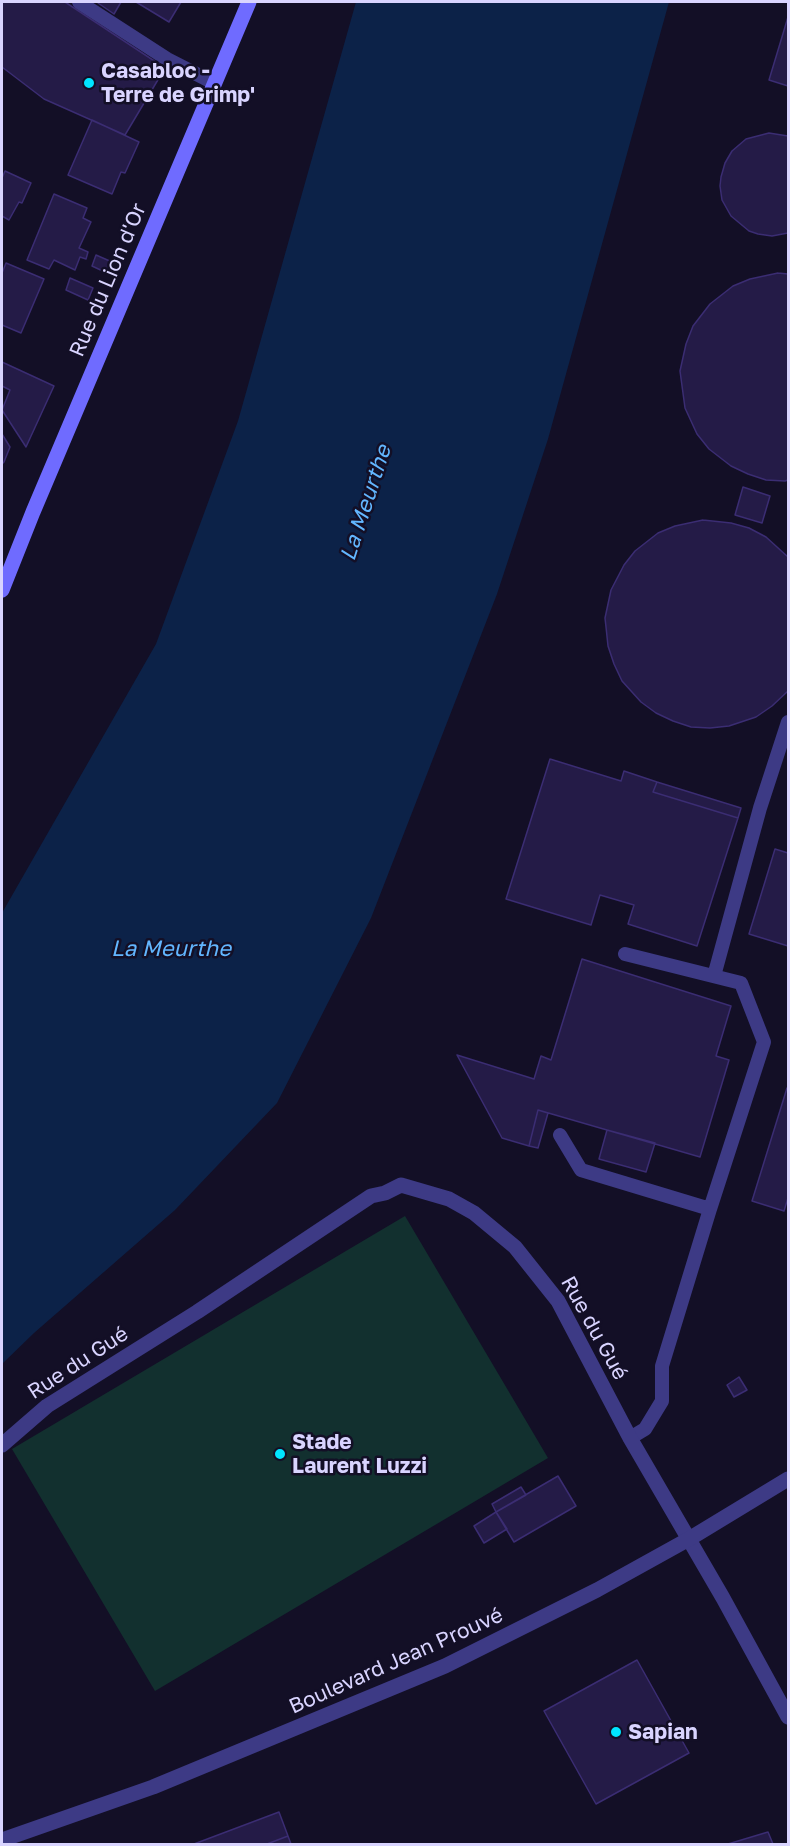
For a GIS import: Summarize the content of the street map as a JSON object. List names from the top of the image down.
{
  "streets": {
    "main road": ["Rue du Lion d'Or"],
    "street": ["Rue du Gué", "Boulevard Jean Prouvé"]
  },
  "crossings": [
    ["Rue du Gué", "Boulevard Jean Prouvé"]
  ],
  "water": ["La Meurthe"],
  "places": ["Casabloc - Terre de Grimp'", "Stade Laurent Luzzi", "Sapian"]
}
